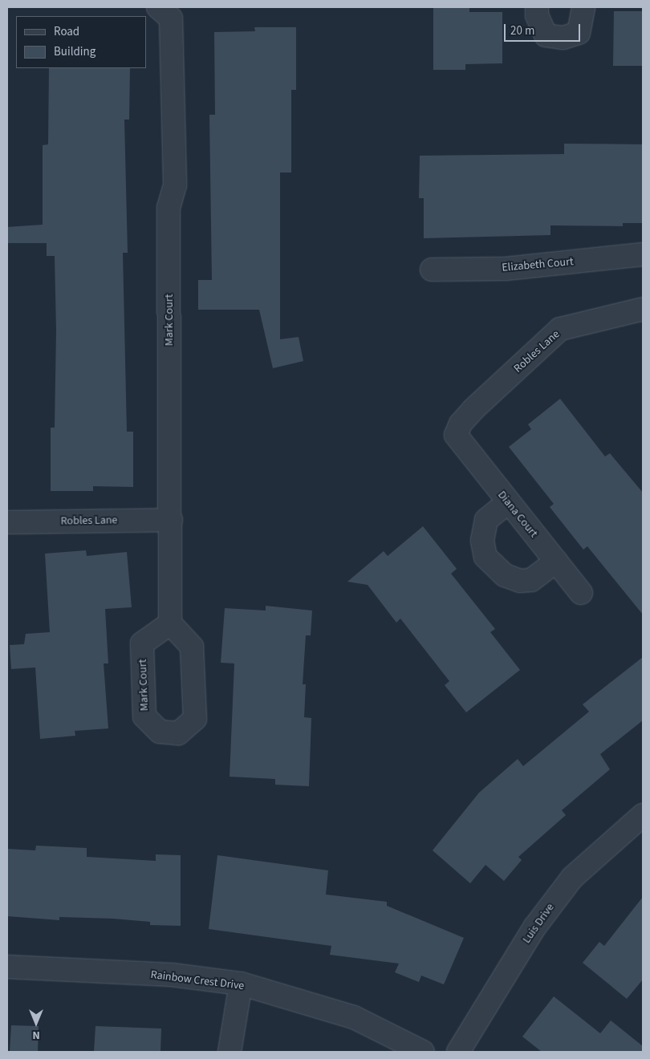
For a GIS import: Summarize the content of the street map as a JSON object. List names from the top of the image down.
{
  "streets": {
    "street": [
      "Elizabeth Court",
      "Mark Court",
      "Robles Lane",
      "Diana Court",
      "Luis Drive",
      "Rainbow Crest Drive"
    ]
  },
  "crossings": [
    ["Mark Court", "Robles Lane"],
    ["Robles Lane", "Diana Court"]
  ],
  "legend": ["Road", "Building"],
  "scale_bar": "20 m",
  "north": "bottom"
}
